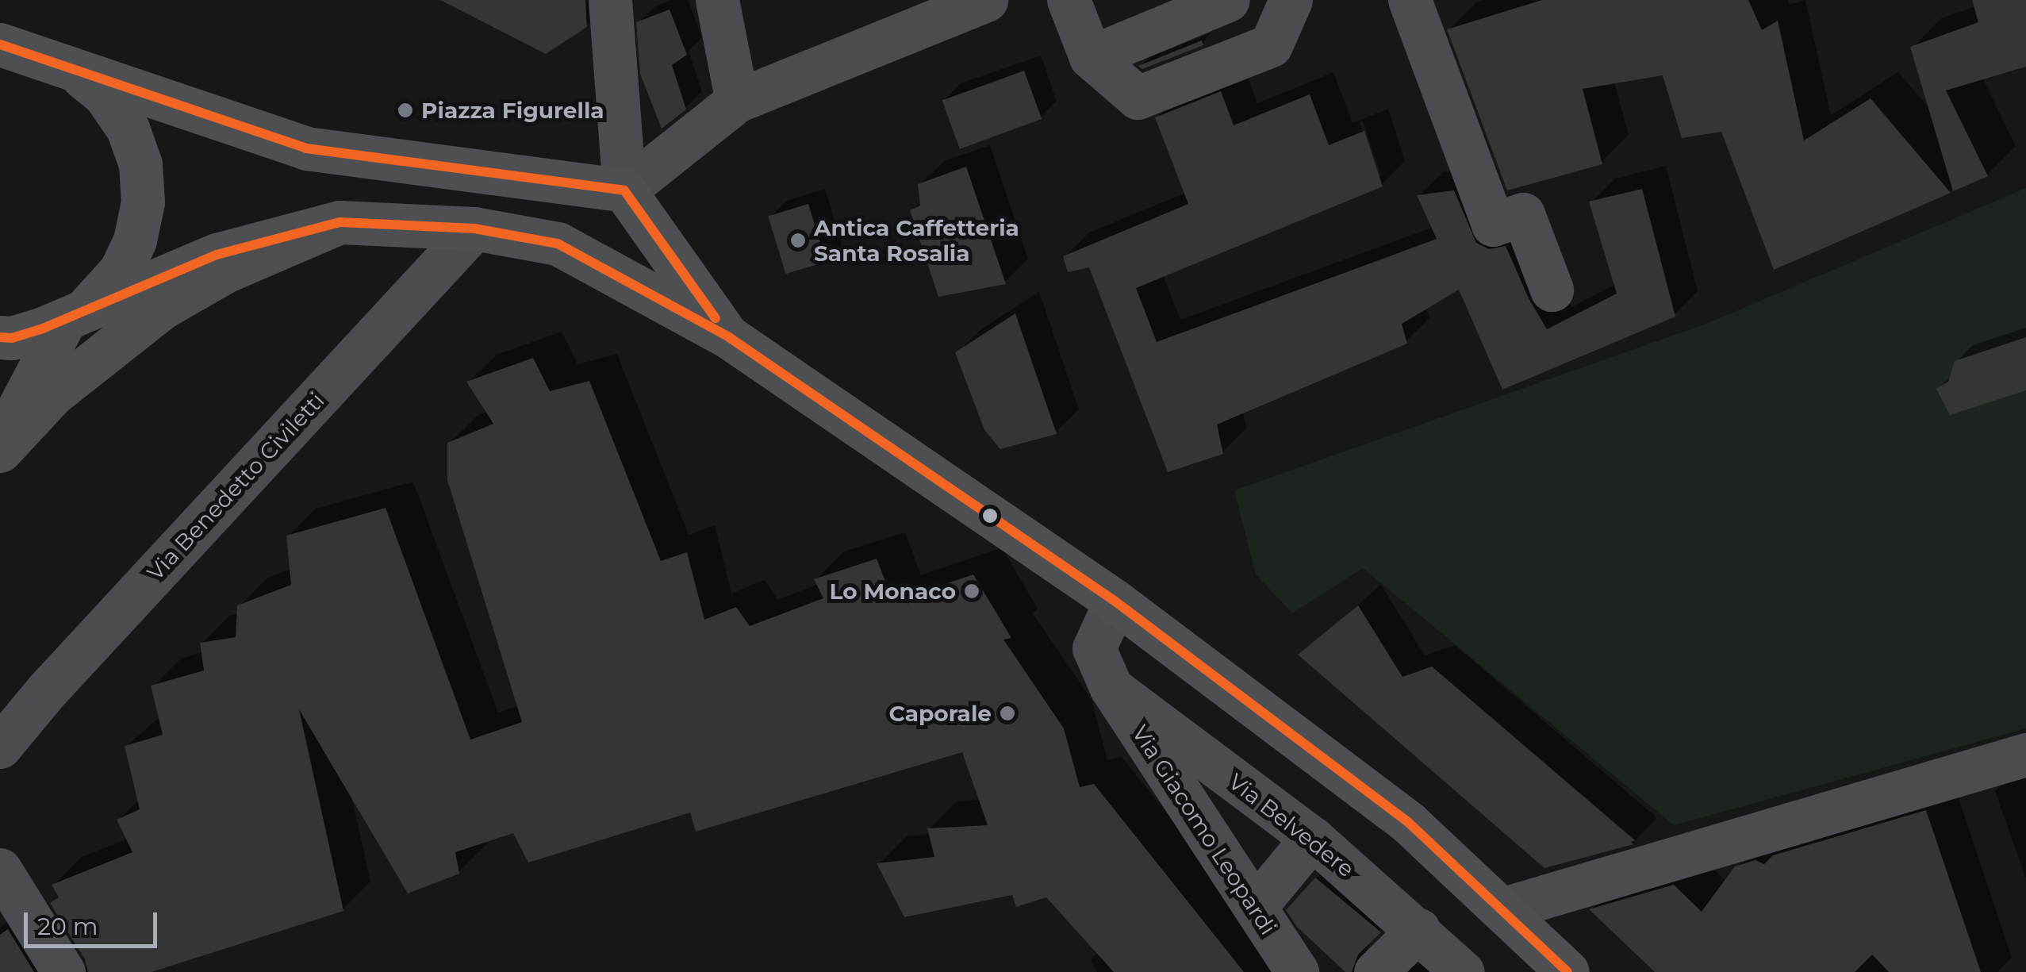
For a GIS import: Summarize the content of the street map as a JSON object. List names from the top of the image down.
{
  "streets": {
    "street": ["Via Benedetto Civiletti", "Via Belvedere", "Via Giacomo Leopardi"]
  },
  "crossings": [
    ["Via Belvedere", "Via Giacomo Leopardi"]
  ],
  "places": [
    "Piazza Figurella",
    "Antica Caffetteria Santa Rosalia",
    "Lo Monaco",
    "Caporale"
  ],
  "scale_bar": "20 m"
}
